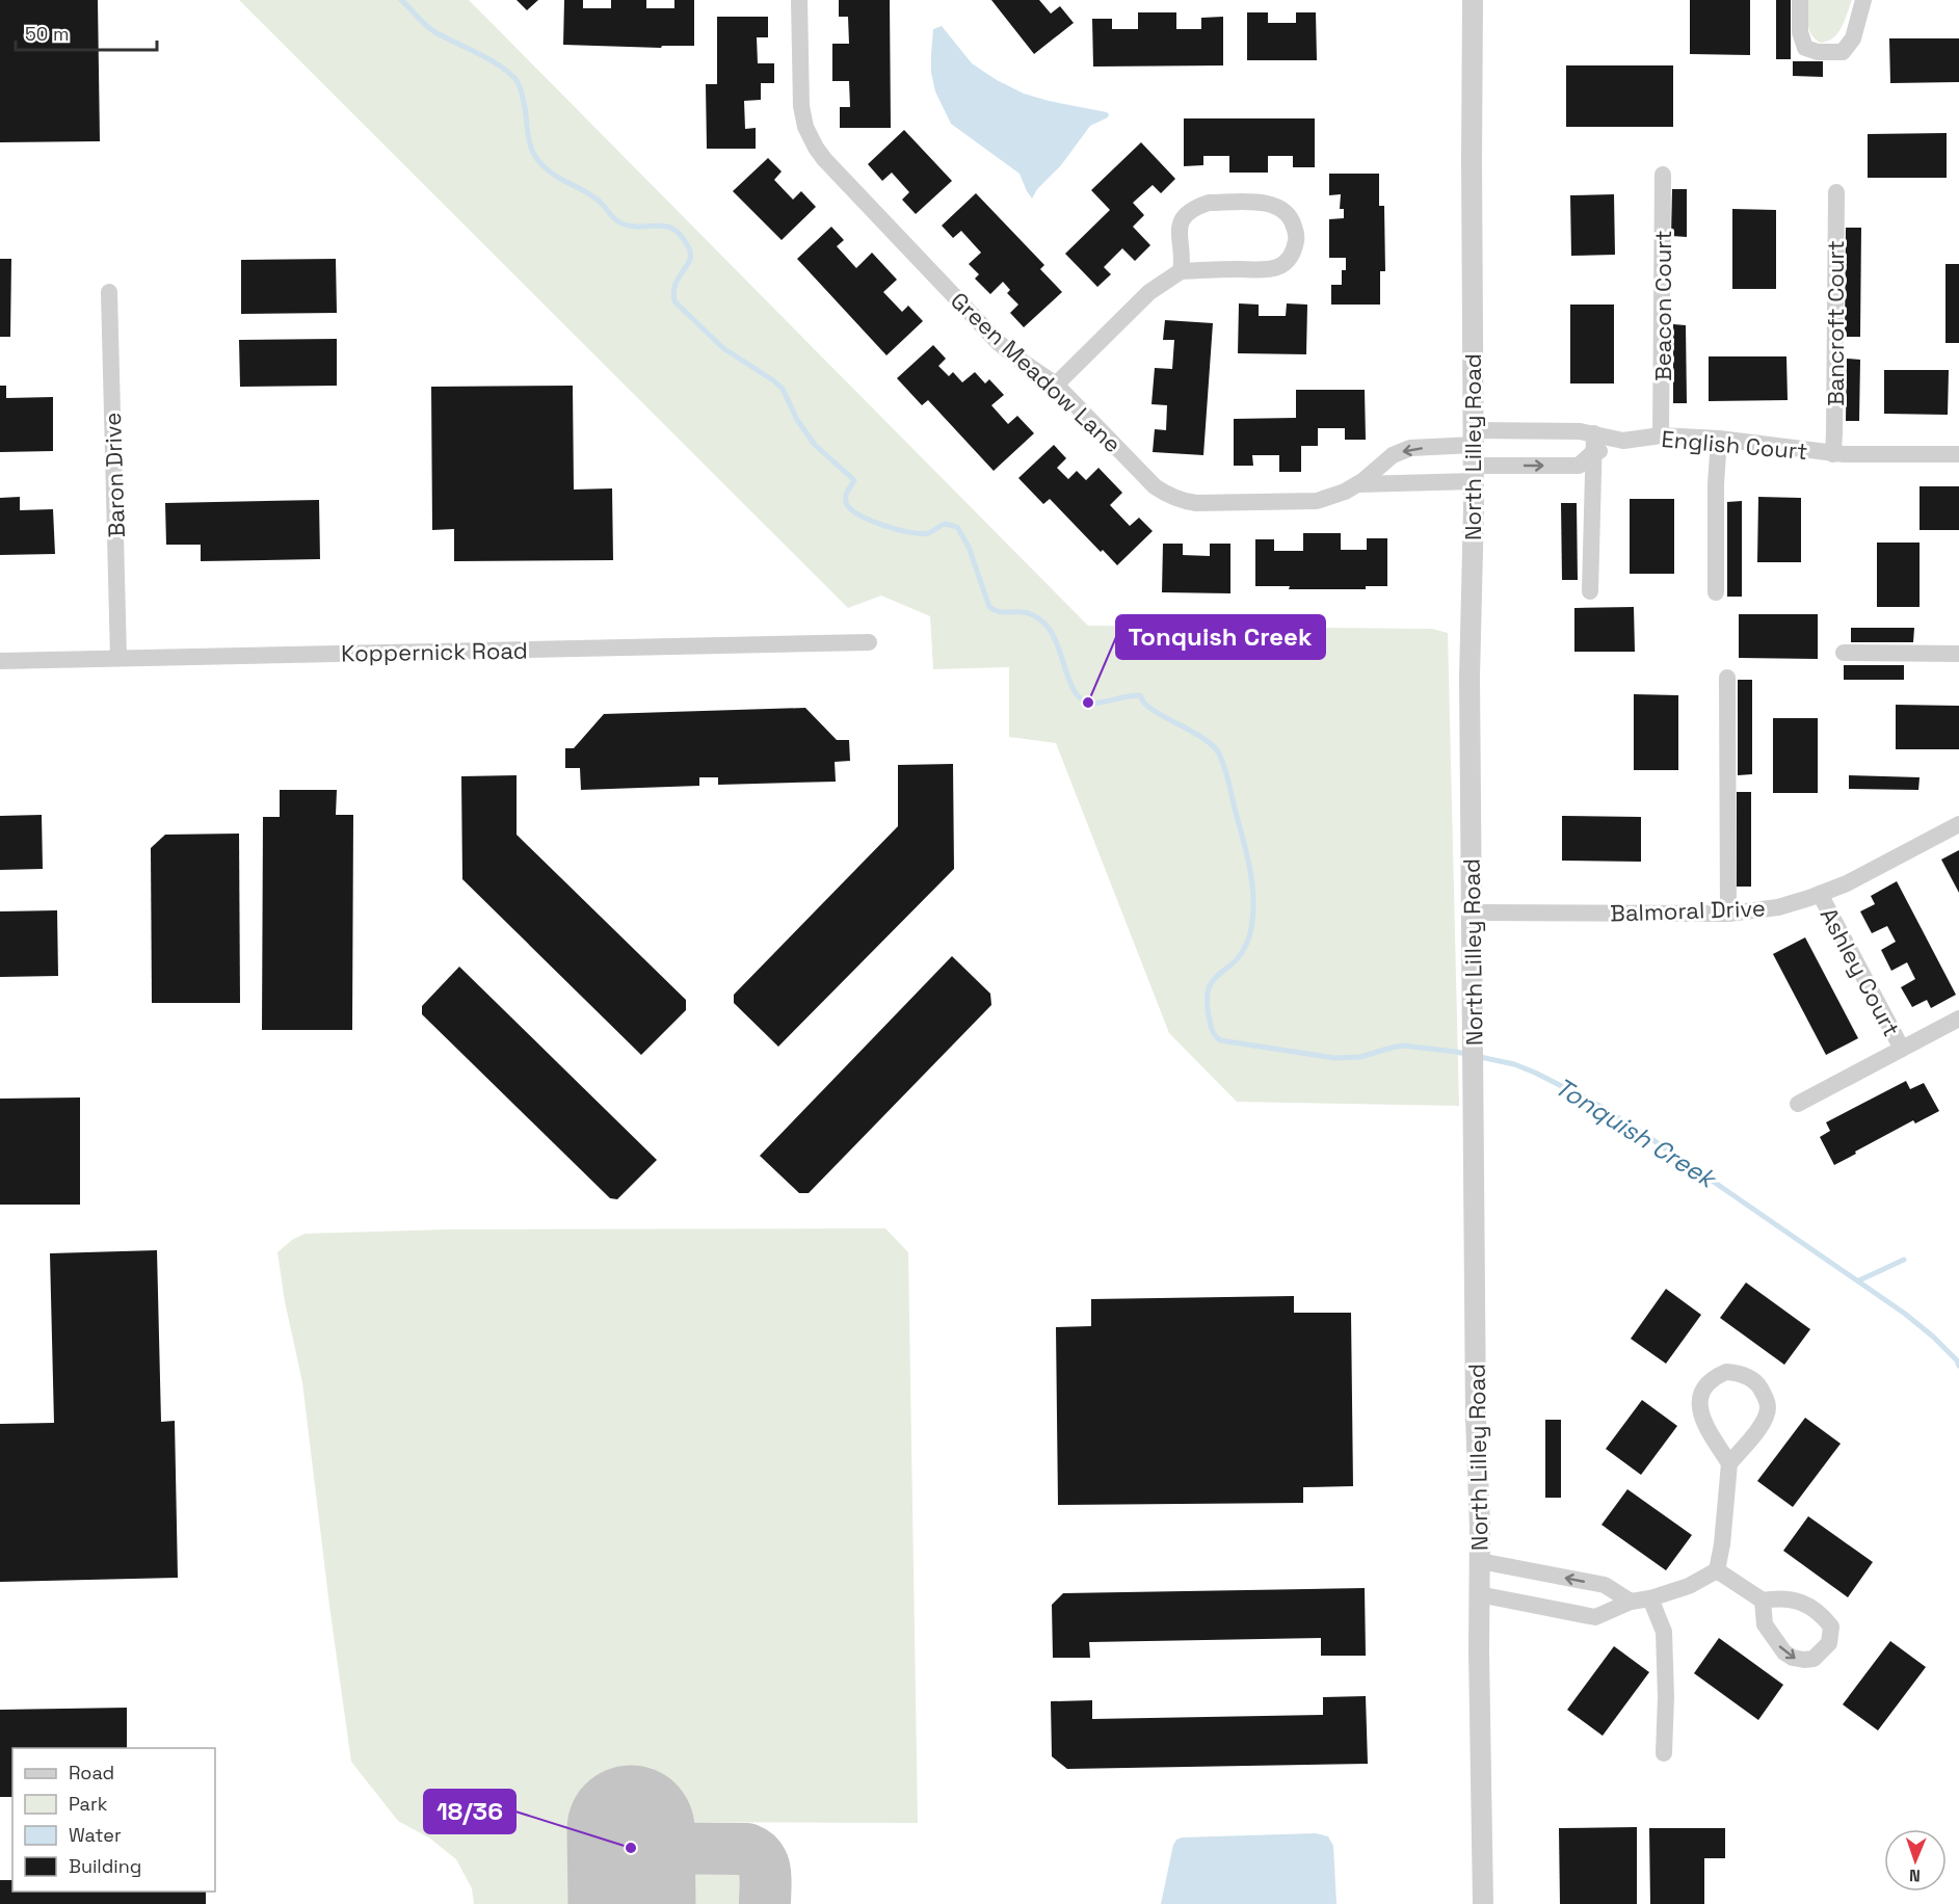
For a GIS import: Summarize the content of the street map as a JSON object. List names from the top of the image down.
{
  "streets": {
    "street": [
      "Beacon Court",
      "Bancroft Court",
      "Green Meadow Lane",
      "English Court",
      "North Lilley Road",
      "Baron Drive",
      "Koppernick Road",
      "Balmoral Drive",
      "Ashley Court"
    ]
  },
  "crossings": [
    ["Beacon Court", "English Court"],
    ["Bancroft Court", "English Court"],
    ["Green Meadow Lane", "English Court"],
    ["Green Meadow Lane", "North Lilley Road"],
    ["English Court", "North Lilley Road"],
    ["North Lilley Road", "Balmoral Drive"],
    ["Baron Drive", "Koppernick Road"],
    ["Balmoral Drive", "Ashley Court"]
  ],
  "water": ["Tonquish Creek"],
  "places": ["Tonquish Creek", "18/36"],
  "legend": [
    "Road",
    "Park",
    "Water",
    "Building"
  ],
  "scale_bar": "50 m",
  "north": "bottom"
}
